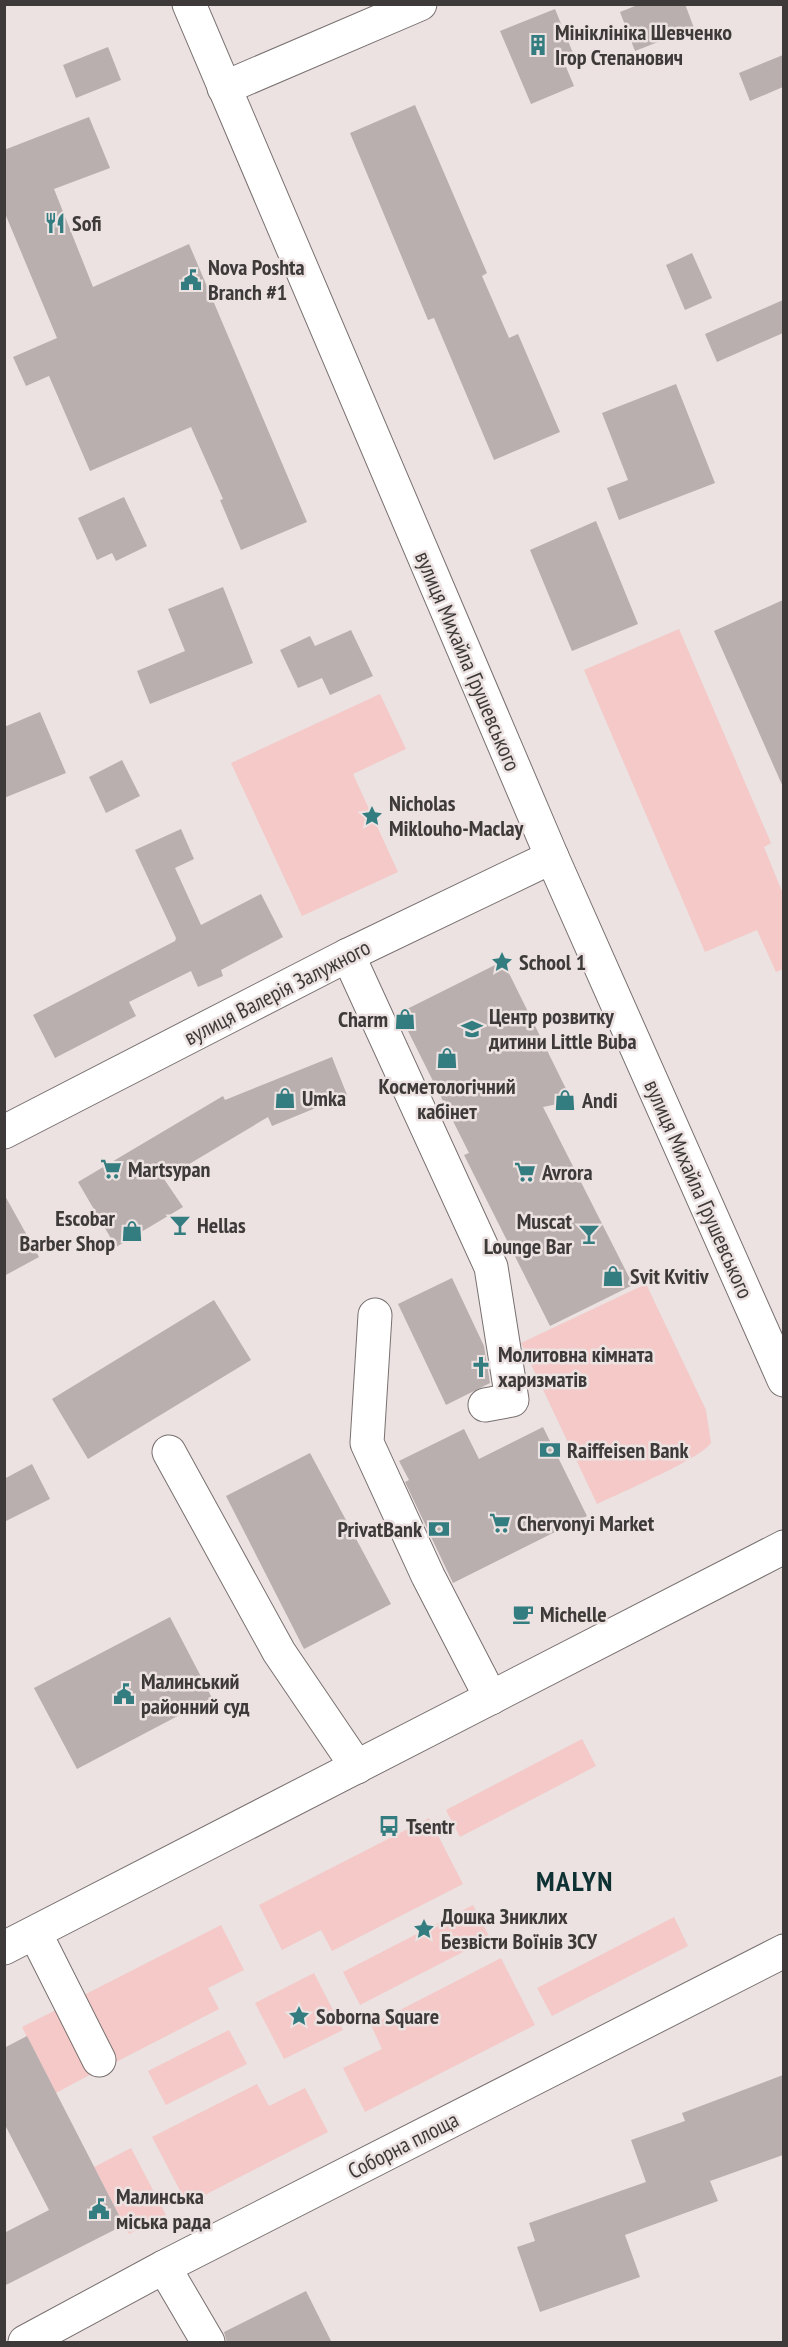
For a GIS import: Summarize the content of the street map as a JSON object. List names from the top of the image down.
{
  "streets": {
    "street": ["вулиця Михайла Грушевського", "вулиця Валерія Залужного", "Соборна площа"]
  },
  "crossings": [
    ["вулиця Михайла Грушевського", "вулиця Валерія Залужного"]
  ],
  "districts": ["MALYN"],
  "places": {
    "building": ["Мініклініка Шевченко Ігор Степанович"],
    "restaurant": ["Sofi"],
    "public building": ["Nova Poshta Branch #1", "Малинський районний суд", "Малинська міська рада"],
    "place": [
      "Nicholas Miklouho-Maclay",
      "School 1",
      "Дошка Зниклих Безвісти Воїнів ЗСУ",
      "Soborna Square"
    ],
    "shop": [
      "Charm",
      "Косметологічний кабінет",
      "Umka",
      "Andi",
      "Escobar Barber Shop",
      "Svit Kvitiv"
    ],
    "school or university": ["Центр розвитку дитини Little Buba"],
    "supermarket": ["Martsypan", "Avrora", "Chervonyi Market"],
    "bar": ["Hellas", "Muscat Lounge Bar"],
    "church": ["Молитовна кімната харизматів"],
    "bank": ["Raiffeisen Bank", "PrivatBank"],
    "cafe": ["Michelle"],
    "bus stop": ["Tsentr"]
  }
}
